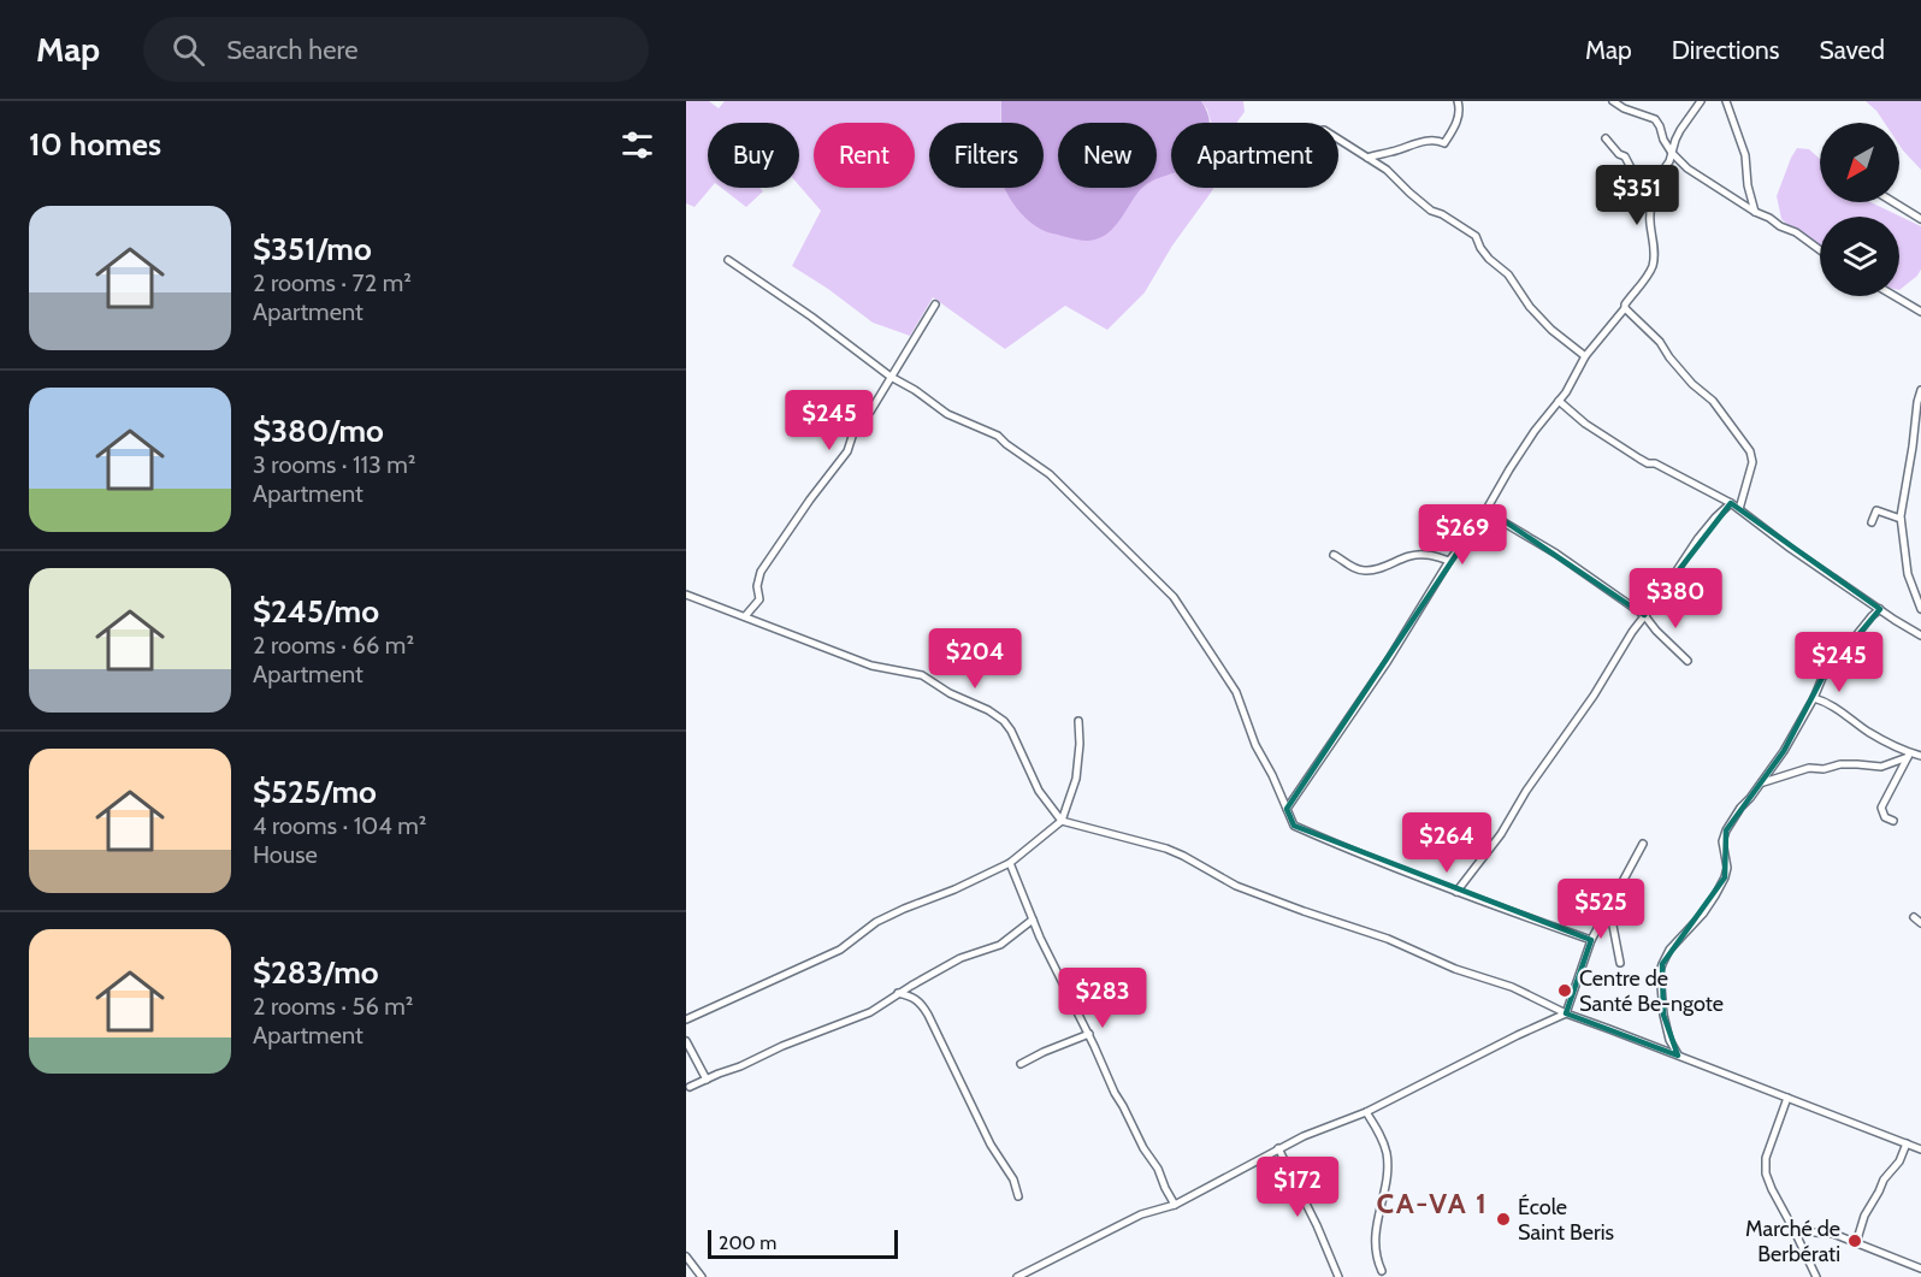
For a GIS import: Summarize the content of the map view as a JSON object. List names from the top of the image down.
{
  "districts": ["CA-VA 1"],
  "places": ["Centre de Santé Be-ngote", "École Saint Beris", "Marché de Berbérati"],
  "scale_bar": "200 m",
  "north": "bottom left",
  "page": {
    "header": "Map",
    "search": "Search here",
    "nav": ["Map", "Directions", "Saved"],
    "heading": "10 homes",
    "chip": [
      "Buy",
      "Rent",
      "Filters",
      "New",
      "Apartment"
    ],
    "price": [
      "$351",
      "$245",
      "$269",
      "$380",
      "$204",
      "$245",
      "$264",
      "$525",
      "$283",
      "$172"
    ],
    "list": [
      {
        "name": "$351/mo",
        "note": "2 rooms · 72 m² · Apartment"
      },
      {
        "name": "$380/mo",
        "note": "3 rooms · 113 m² · Apartment"
      },
      {
        "name": "$245/mo",
        "note": "2 rooms · 66 m² · Apartment"
      },
      {
        "name": "$525/mo",
        "note": "4 rooms · 104 m² · House"
      },
      {
        "name": "$283/mo",
        "note": "2 rooms · 56 m² · Apartment"
      }
    ],
    "scale": "200 m"
  }
}
